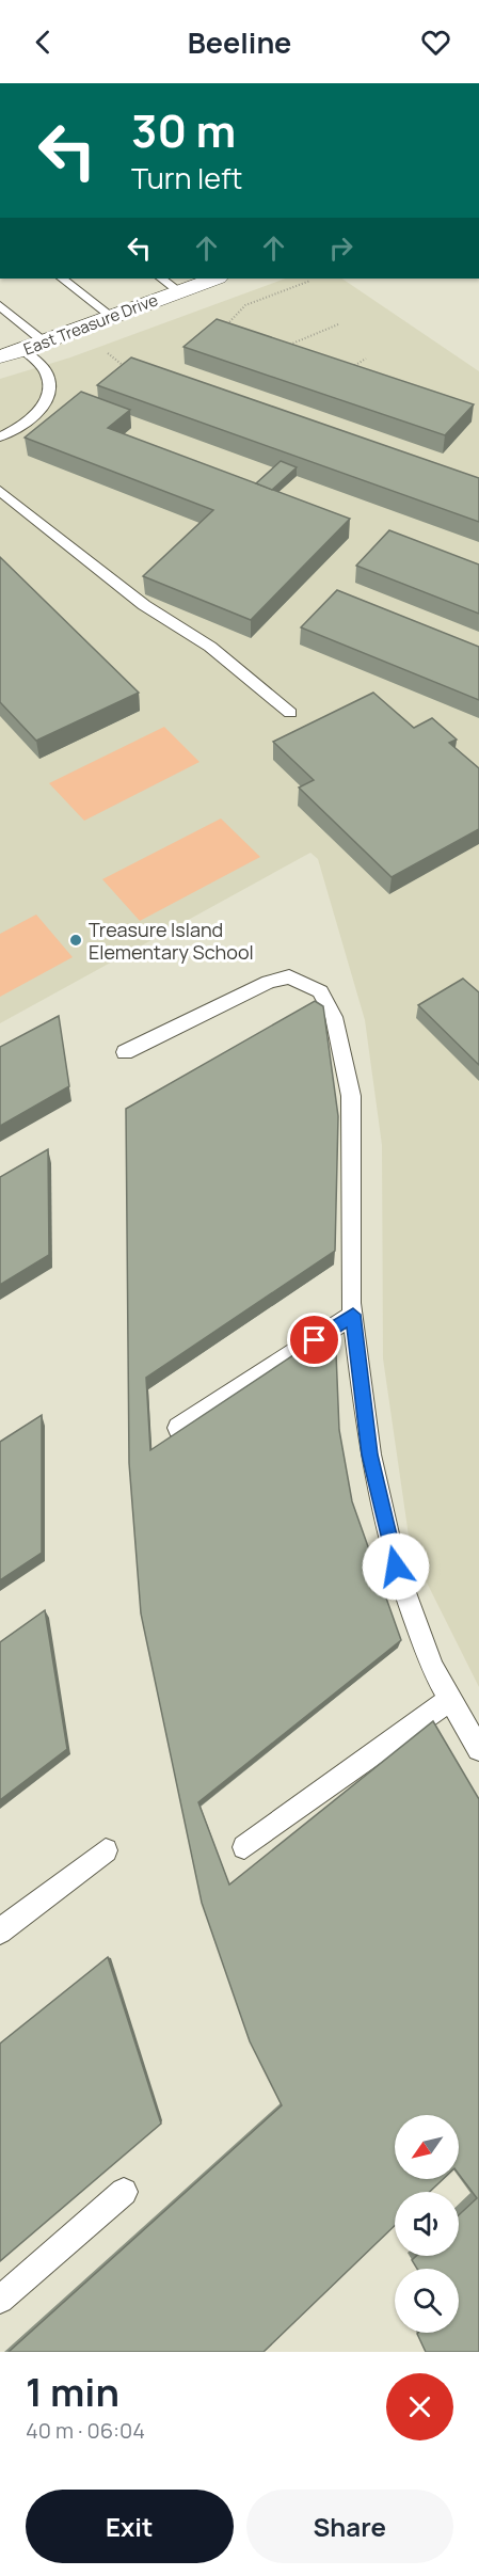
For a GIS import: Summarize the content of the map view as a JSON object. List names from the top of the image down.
{
  "streets": {
    "street": ["East Treasure Drive"]
  },
  "places": ["Treasure Island Elementary School"],
  "north": "bottom left",
  "page": {
    "header": "Beeline",
    "turn": ["30 m", "Turn left"],
    "heading": ["1 min", "40 m · 06:04"],
    "buttons": ["Exit", "Share"]
  }
}
